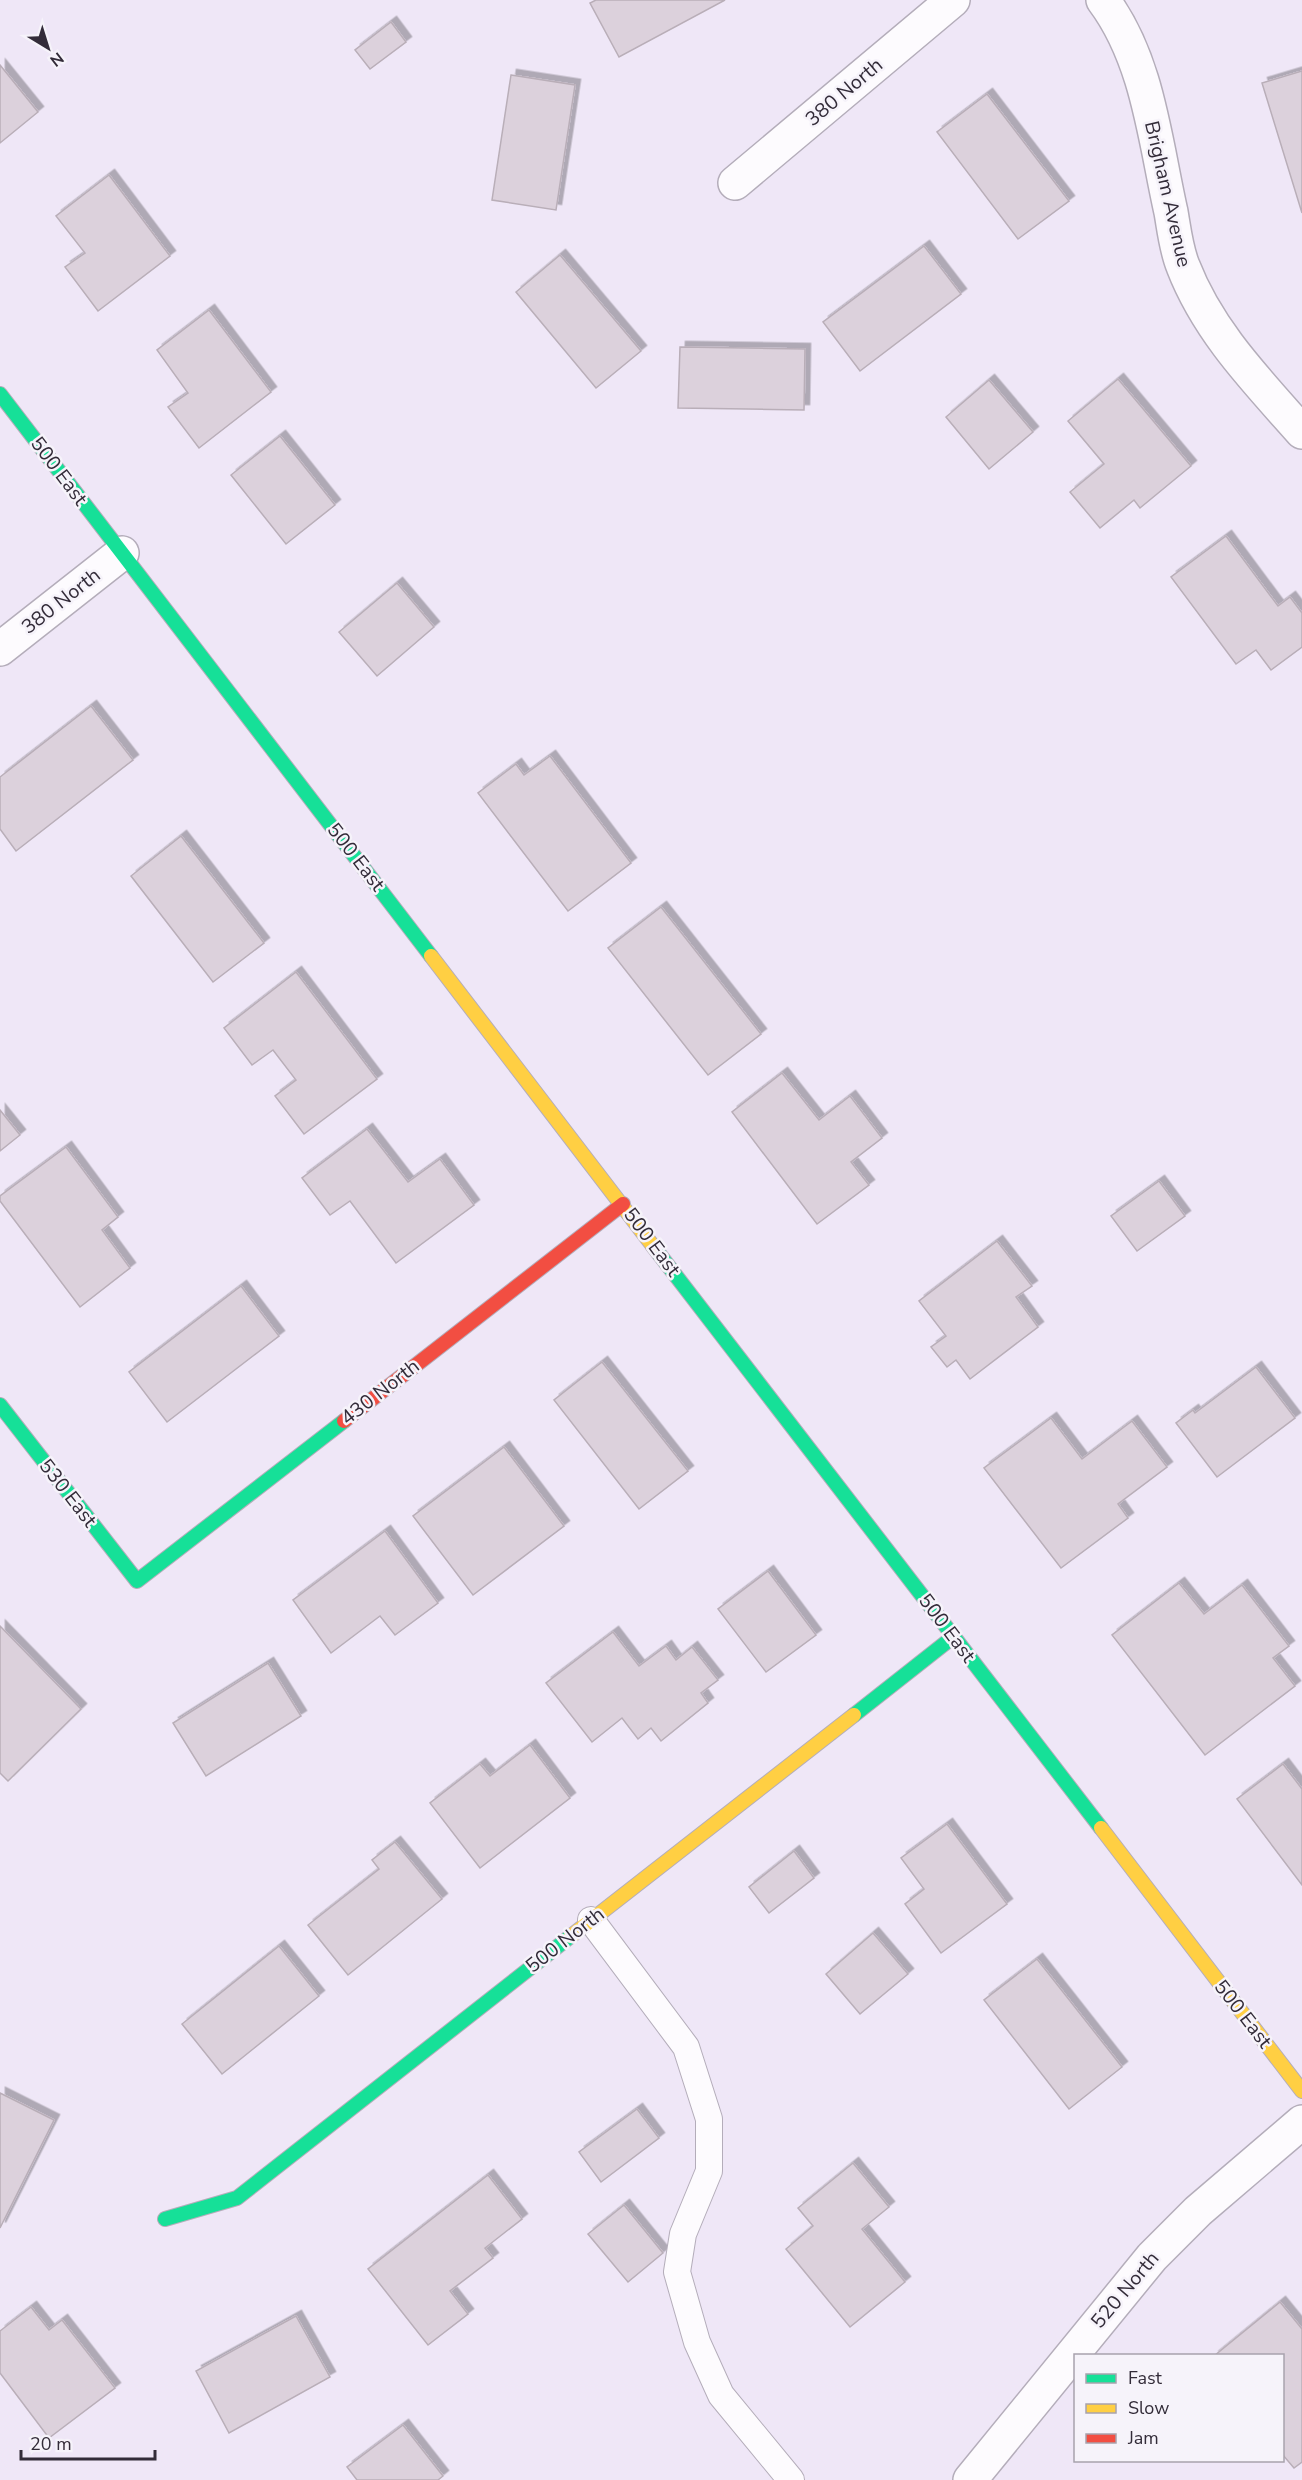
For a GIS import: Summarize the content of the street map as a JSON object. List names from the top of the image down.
{
  "streets": {
    "street": [
      "380 North",
      "Brigham Avenue",
      "500 East",
      "430 North",
      "530 East",
      "500 North",
      "520 North"
    ]
  },
  "crossings": [
    ["380 North", "500 East"],
    ["500 East", "430 North"],
    ["500 East", "500 North"],
    ["430 North", "530 East"]
  ],
  "legend": ["Fast", "Slow", "Jam"],
  "scale_bar": "20 m",
  "north": "bottom right"
}
